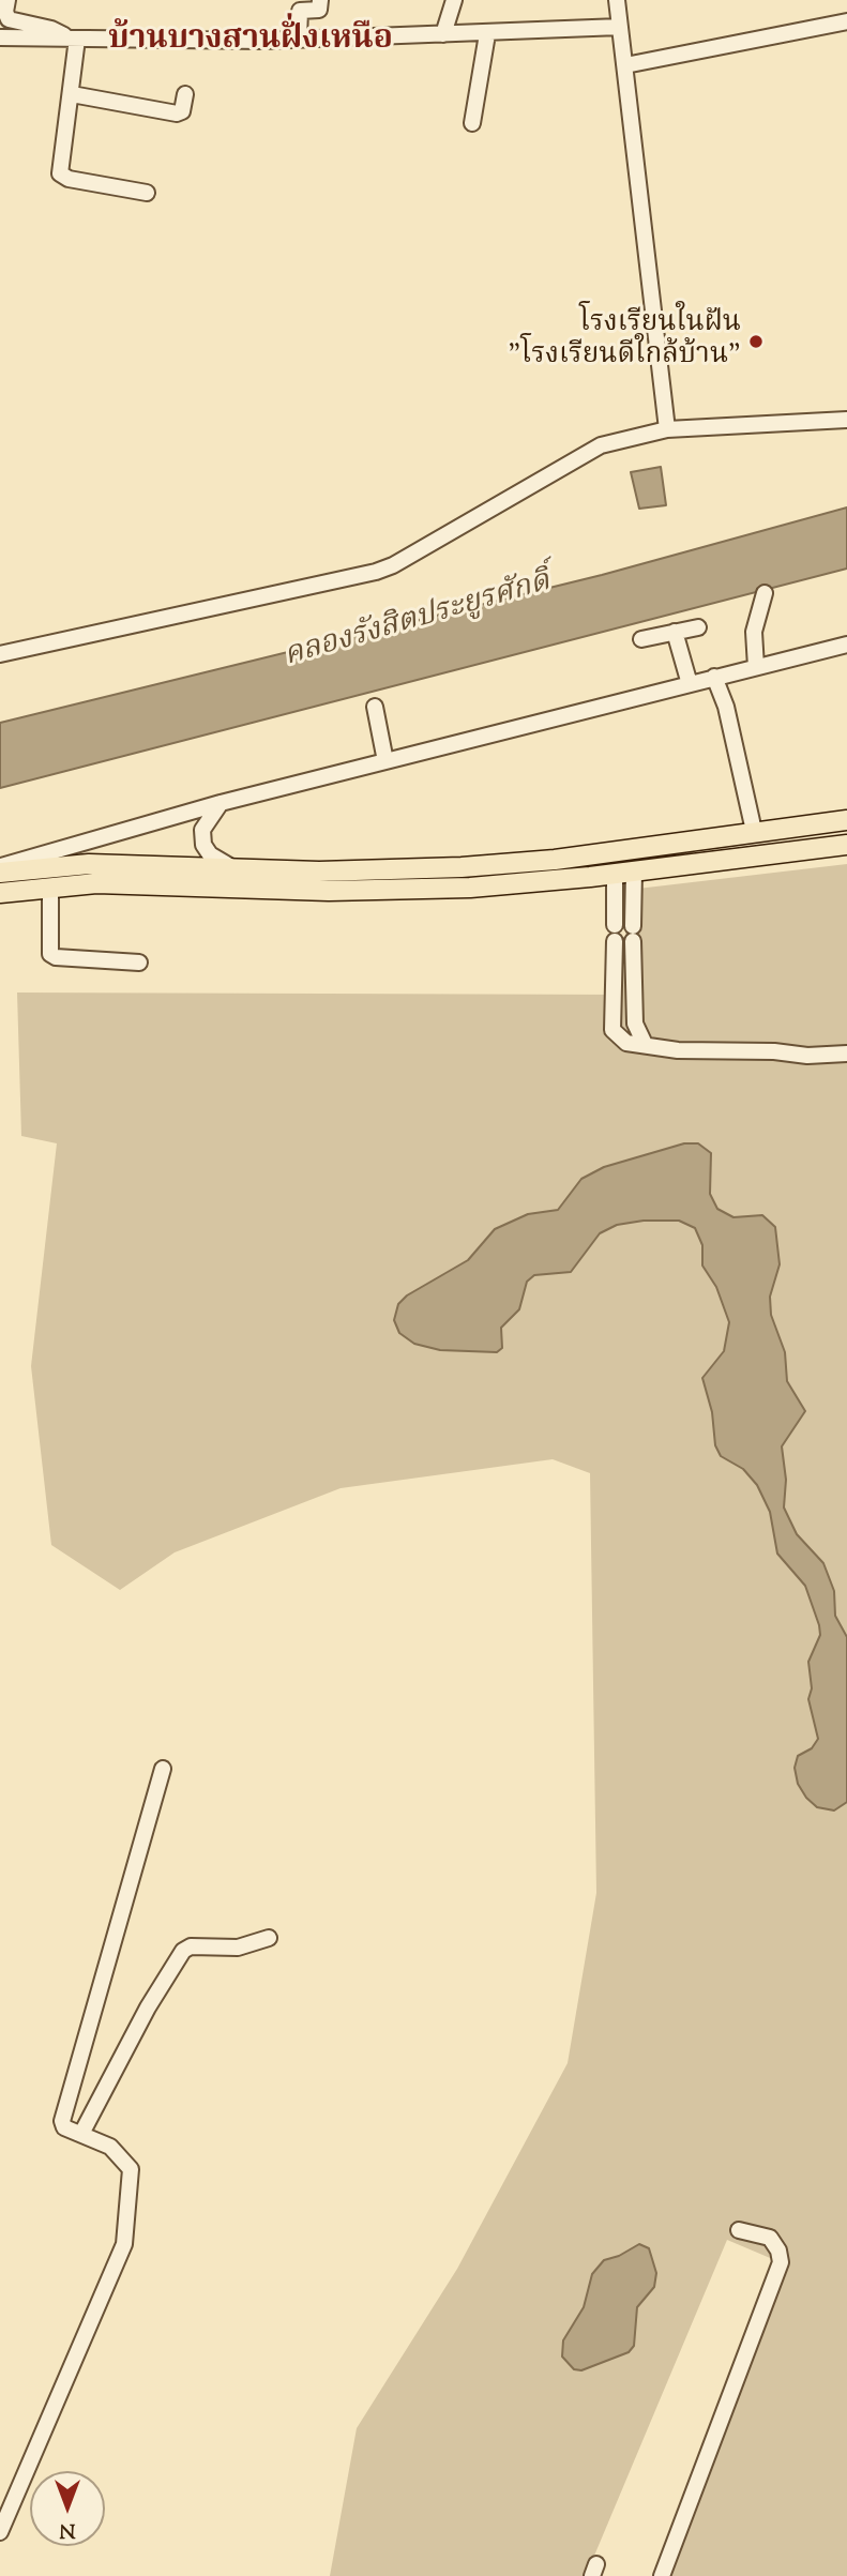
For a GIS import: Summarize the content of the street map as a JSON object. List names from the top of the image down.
{
  "districts": ["บ้านบางสานฝั่งเหนือ"],
  "water": ["คลองรังสิตประยูรศักดิ์"],
  "places": ["โรงเรียนในฝัน \"โรงเรียนดีใกล้บ้าน\""],
  "north": "bottom"
}
